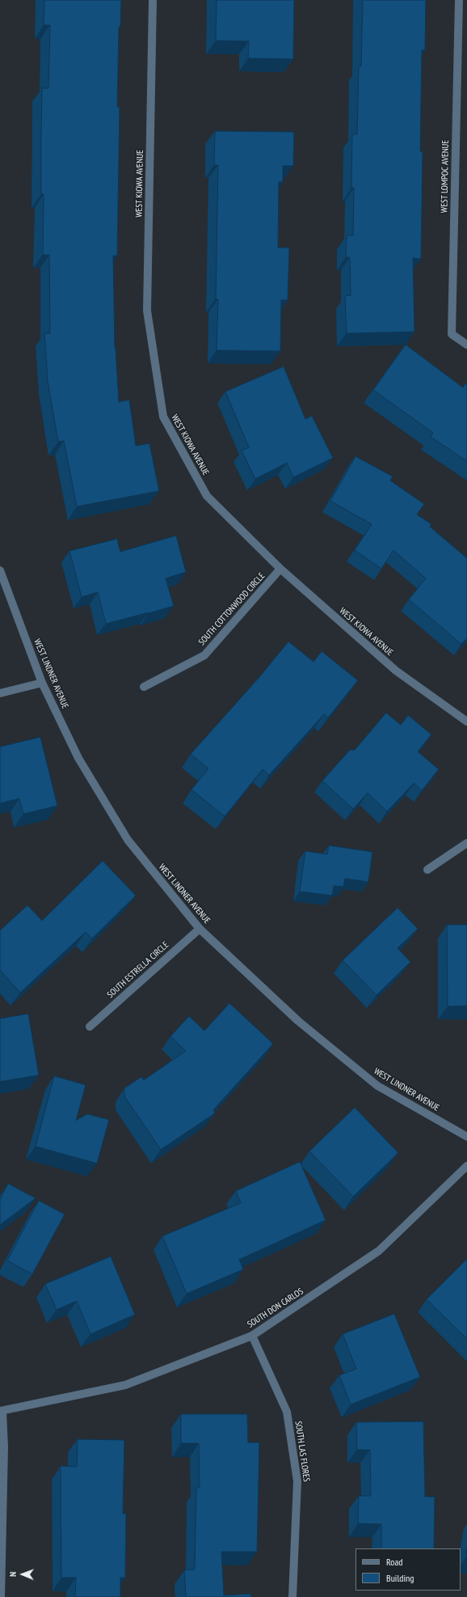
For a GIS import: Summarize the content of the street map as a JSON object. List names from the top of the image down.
{
  "streets": {
    "street": [
      "WEST LOMPOC AVENUE",
      "WEST KIOWA AVENUE",
      "SOUTH COTTONWOOD CIRCLE",
      "WEST LINDNER AVENUE",
      "SOUTH ESTRELLA CIRCLE",
      "SOUTH DON CARLOS",
      "SOUTH LAS FLORES"
    ]
  },
  "crossings": [
    ["WEST KIOWA AVENUE", "SOUTH COTTONWOOD CIRCLE"],
    ["WEST LINDNER AVENUE", "SOUTH ESTRELLA CIRCLE"],
    ["SOUTH DON CARLOS", "SOUTH LAS FLORES"]
  ],
  "legend": ["Road", "Building"],
  "north": "left"
}
